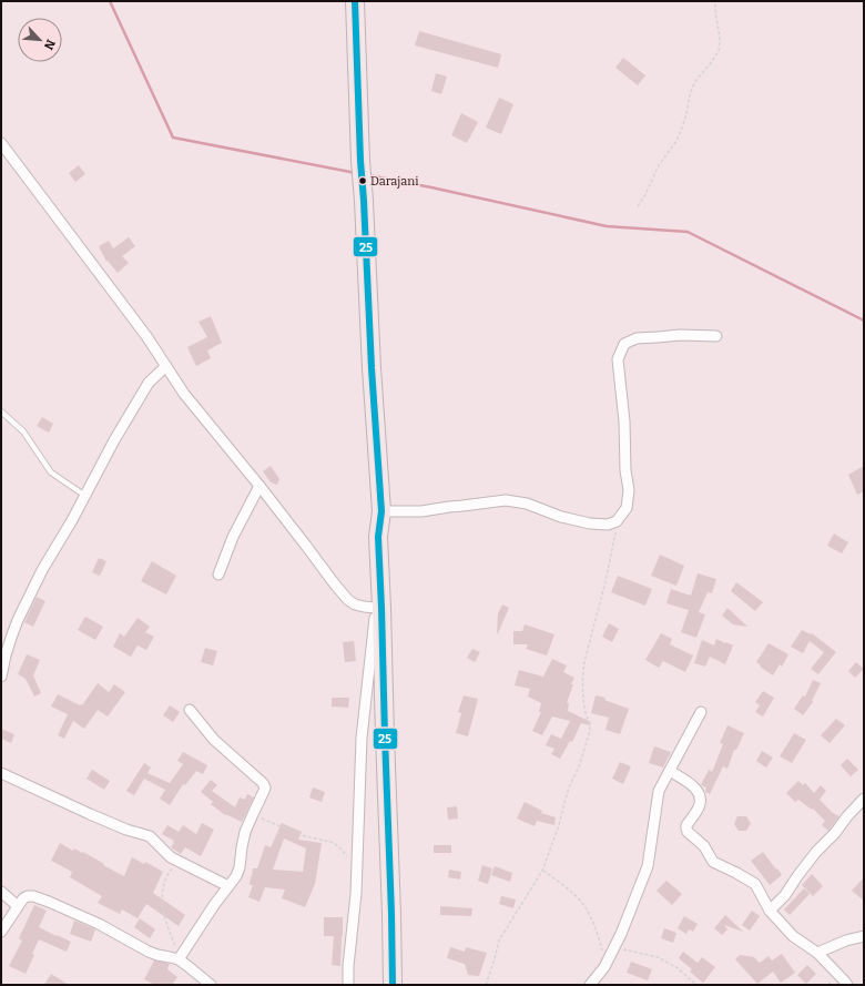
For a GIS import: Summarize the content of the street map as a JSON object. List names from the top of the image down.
{
  "places": ["Darajani"],
  "lines": ["transit line 25"],
  "north": "bottom right"
}
